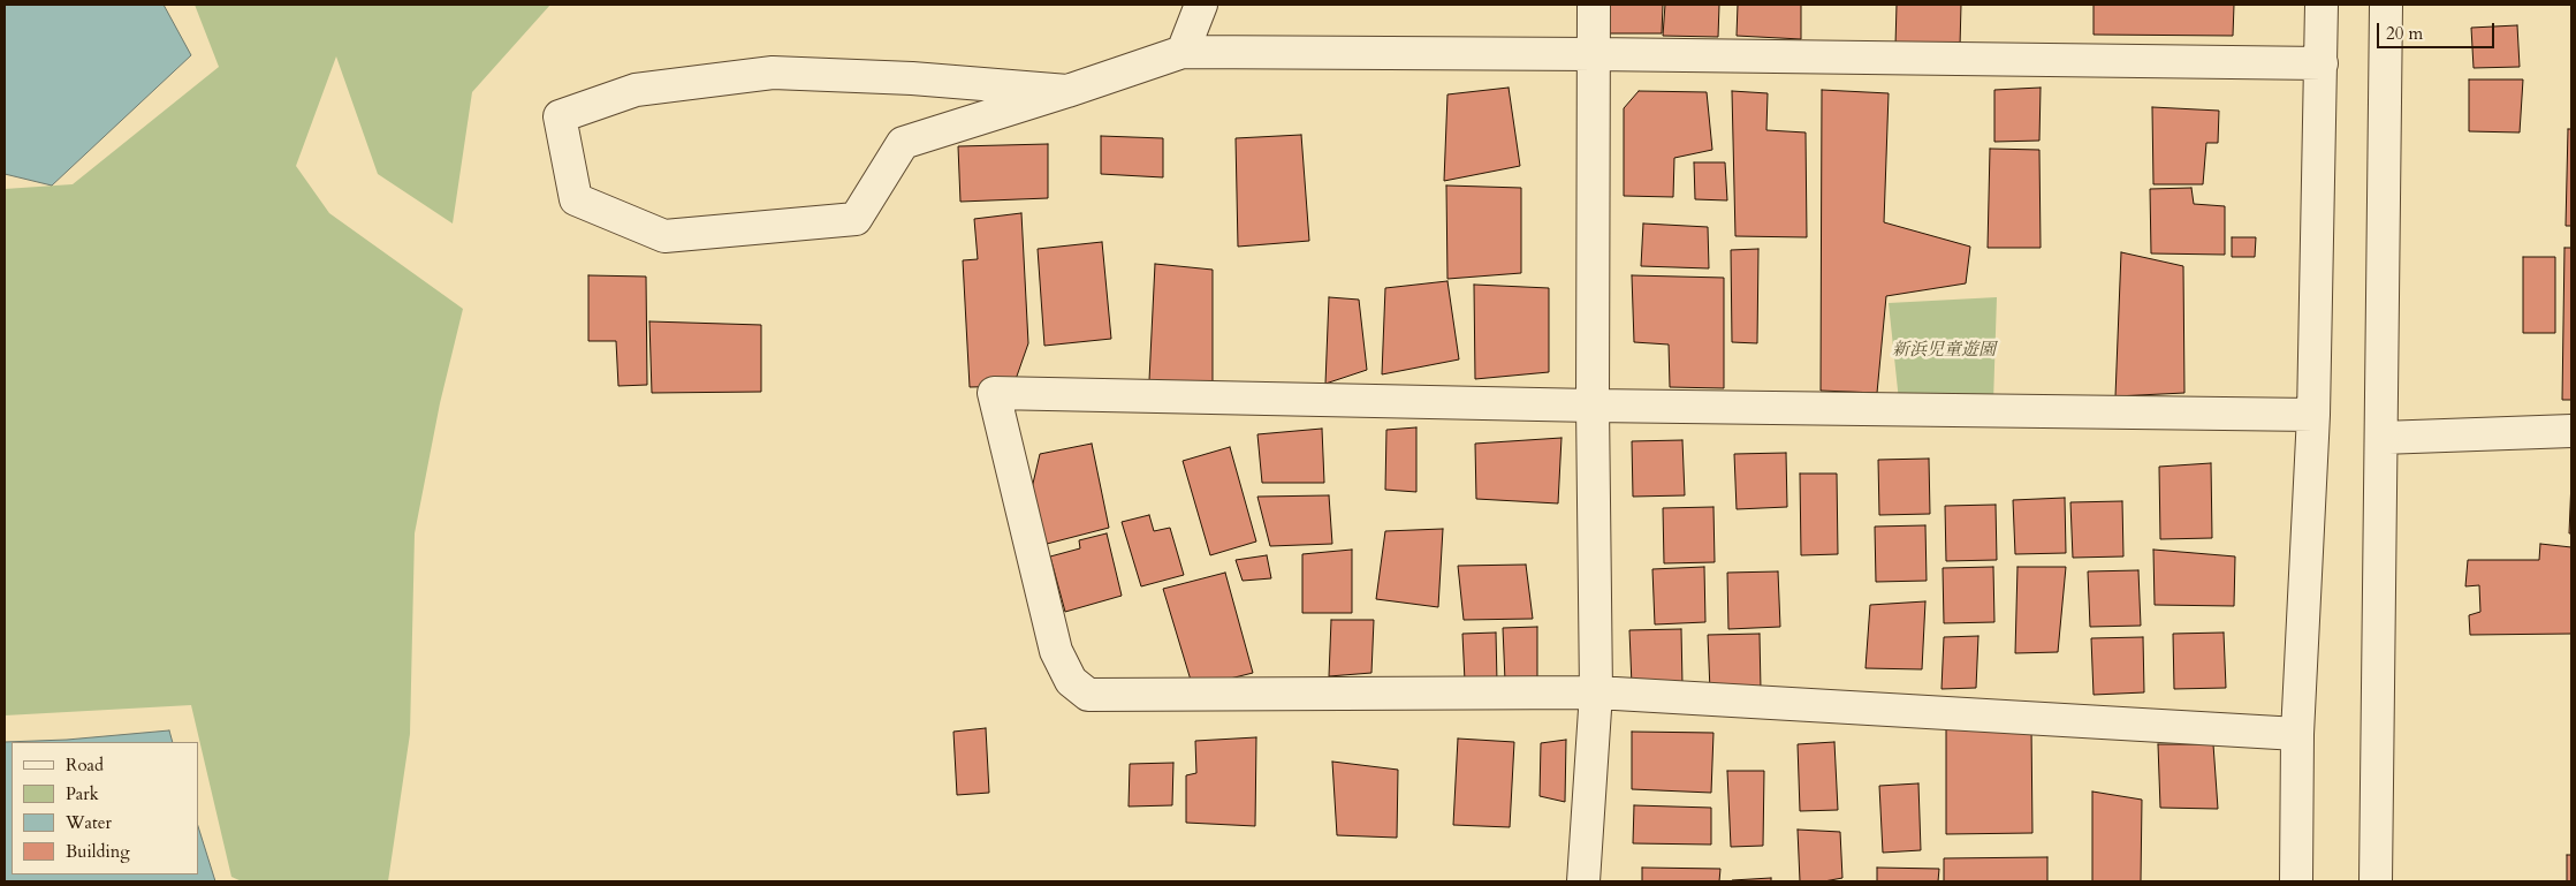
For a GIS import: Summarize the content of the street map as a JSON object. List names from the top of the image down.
{
  "parks": ["新浜児童遊園"],
  "legend": [
    "Road",
    "Park",
    "Water",
    "Building"
  ],
  "scale_bar": "20 m"
}
